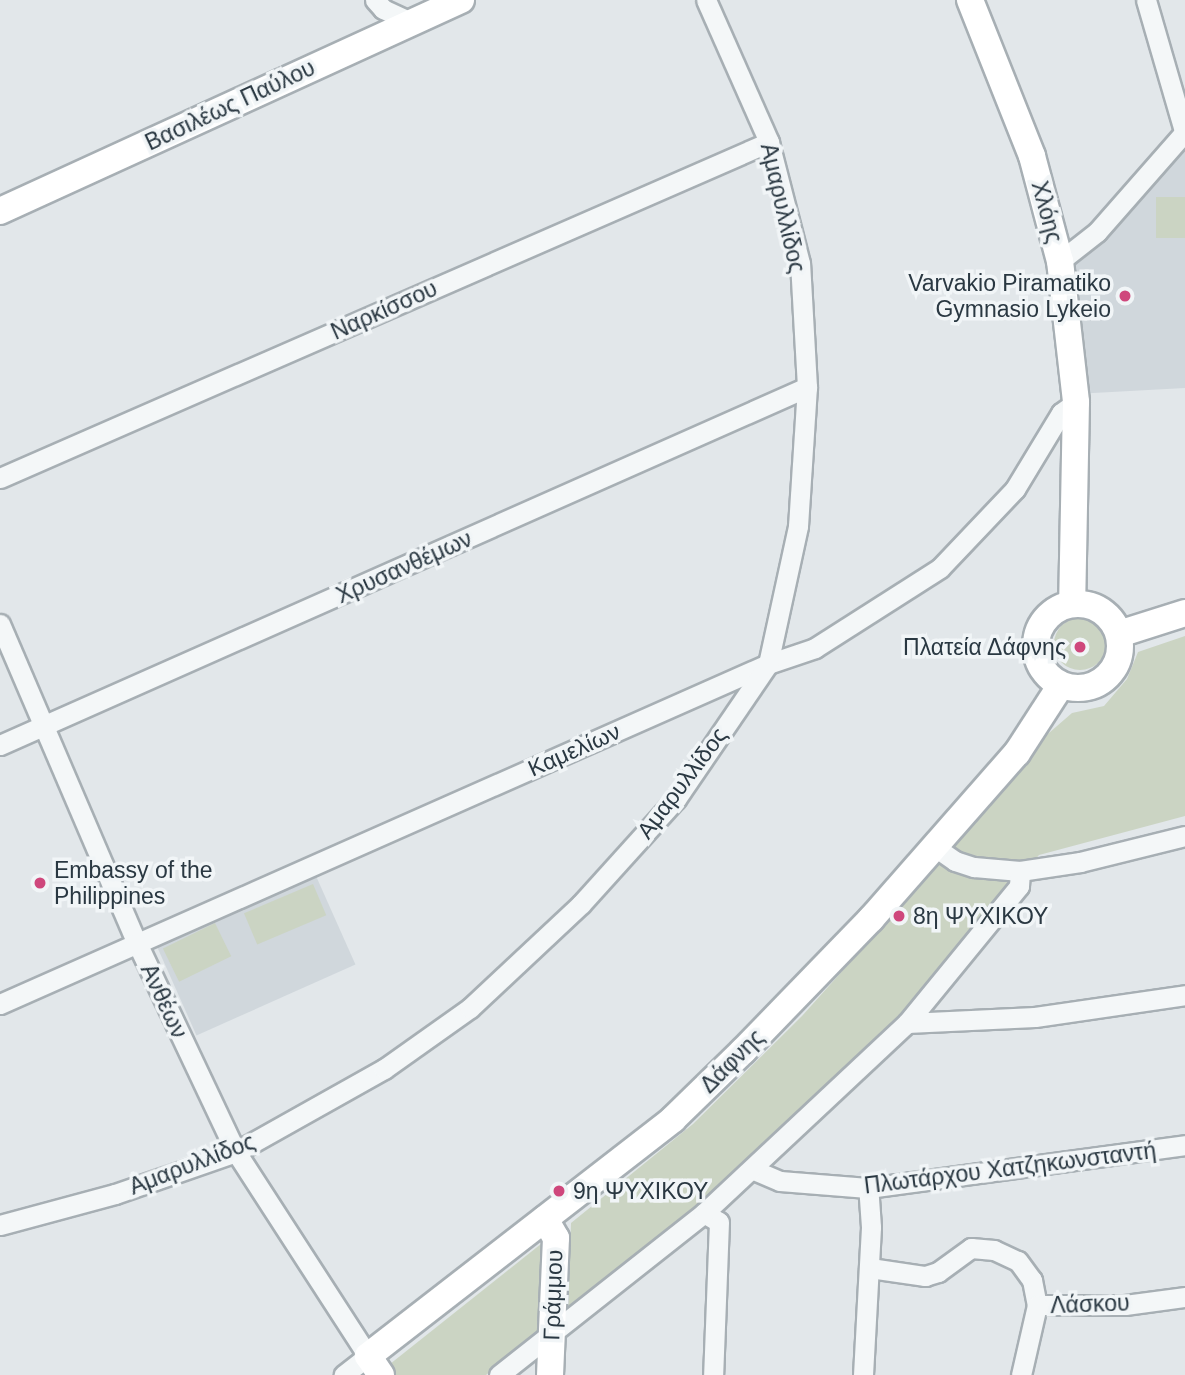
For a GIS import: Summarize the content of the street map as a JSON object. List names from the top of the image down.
{
  "streets": {
    "main road": [
      "Βασιλέως Παύλου",
      "Χλόης",
      "Δάφνης",
      "Γράμμου"
    ],
    "street": [
      "Αμαρυλλίδος",
      "Ναρκίσσου",
      "Χρυσανθέμων",
      "Καμελίων",
      "Ανθέων",
      "Πλωτάρχου Χατζηκωνσταντή",
      "Λάσκου"
    ]
  },
  "crossings": [
    ["Αμαρυλλίδος", "Ναρκίσσου"],
    ["Αμαρυλλίδος", "Χρυσανθέμων"],
    ["Αμαρυλλίδος", "Καμελίων"],
    ["Αμαρυλλίδος", "Ανθέων"],
    ["Χλόης", "Καμελίων"],
    ["Χλόης", "Δάφνης"],
    ["Χρυσανθέμων", "Ανθέων"],
    ["Καμελίων", "Ανθέων"],
    ["Ανθέων", "Δάφνης"],
    ["Δάφνης", "Γράμμου"]
  ],
  "places": [
    "Varvakio Piramatiko Gymnasio Lykeio",
    "Πλατεία Δάφνης",
    "Embassy of the Philippines",
    "8η ΨΥΧΙΚΟΥ",
    "9η ΨΥΧΙΚΟΥ"
  ]
}
